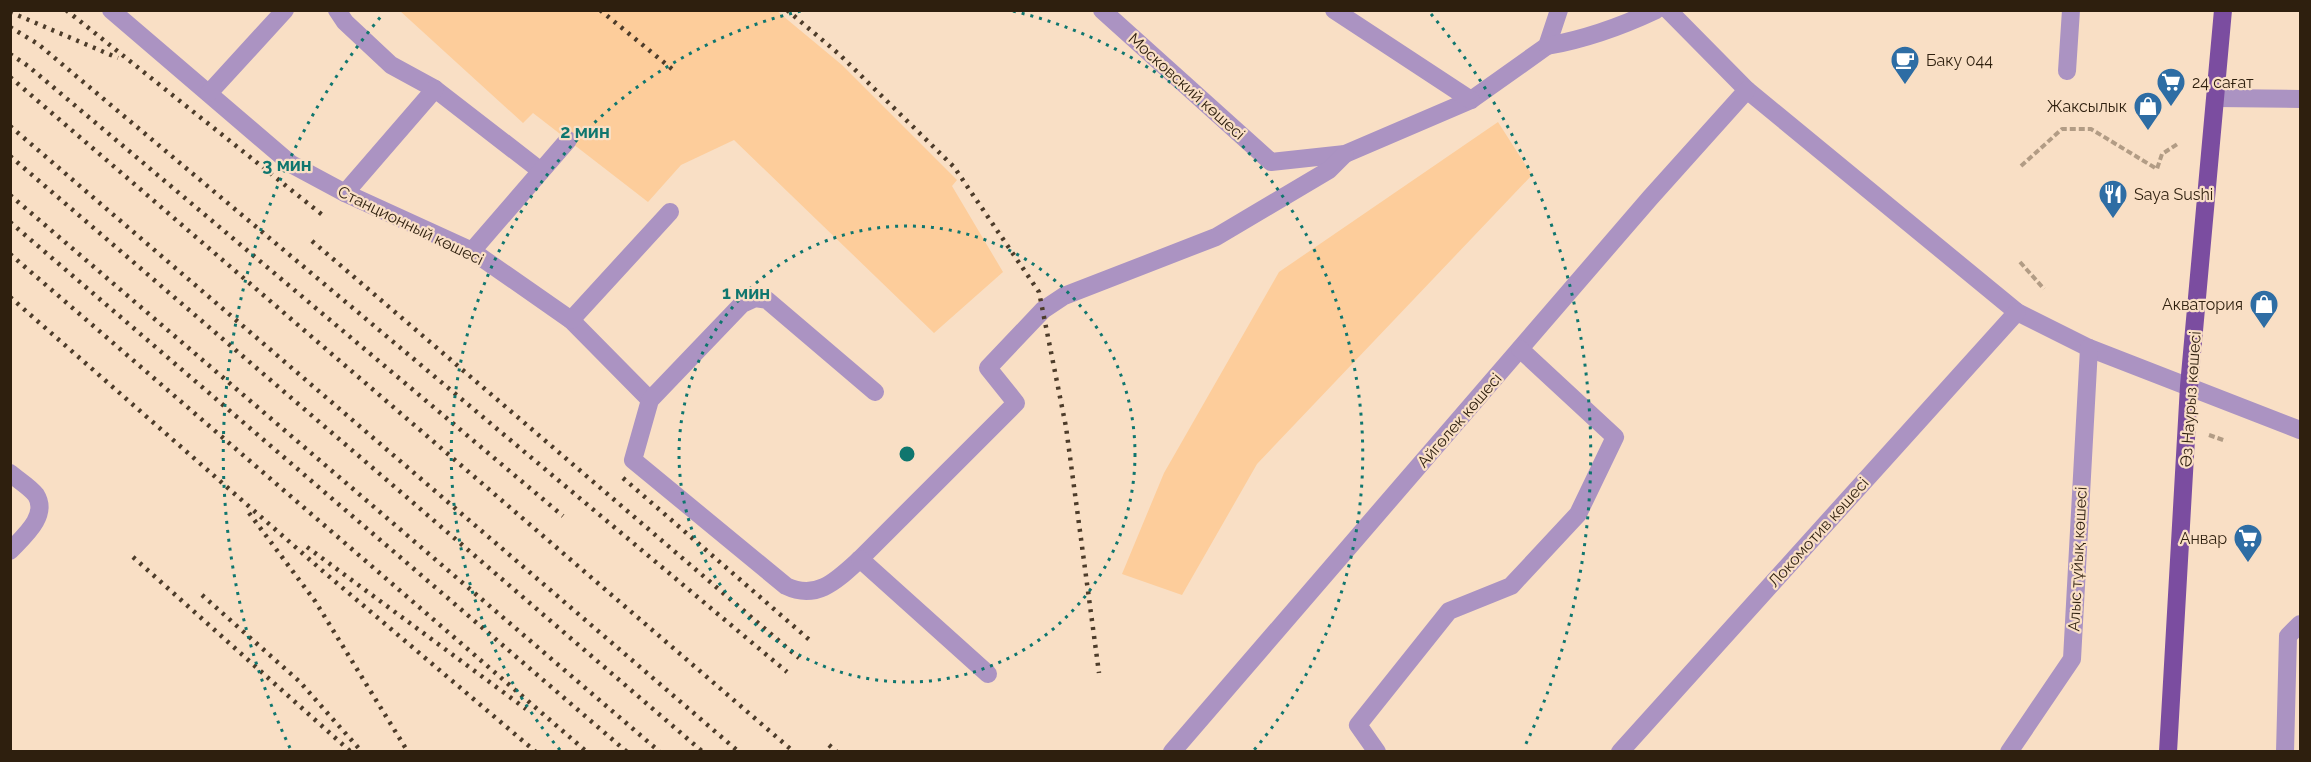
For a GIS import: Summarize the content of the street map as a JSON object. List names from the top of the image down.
{
  "streets": {
    "main road": ["Әз Наурыз көшесі"],
    "street": [
      "Московский көшесі",
      "Станционный көшесі",
      "Айгөлек көшесі",
      "Локомотив көшесі",
      "Алыс тұйық көшесі"
    ]
  },
  "places": {
    "cafe": ["Баку 044"],
    "supermarket": ["24 сағат", "Анвар"],
    "shop": ["Жаксылык", "Акватория"],
    "restaurant": ["Saya Sushi"]
  },
  "rings": ["2 мин", "3 мин", "1 мин"]
}
